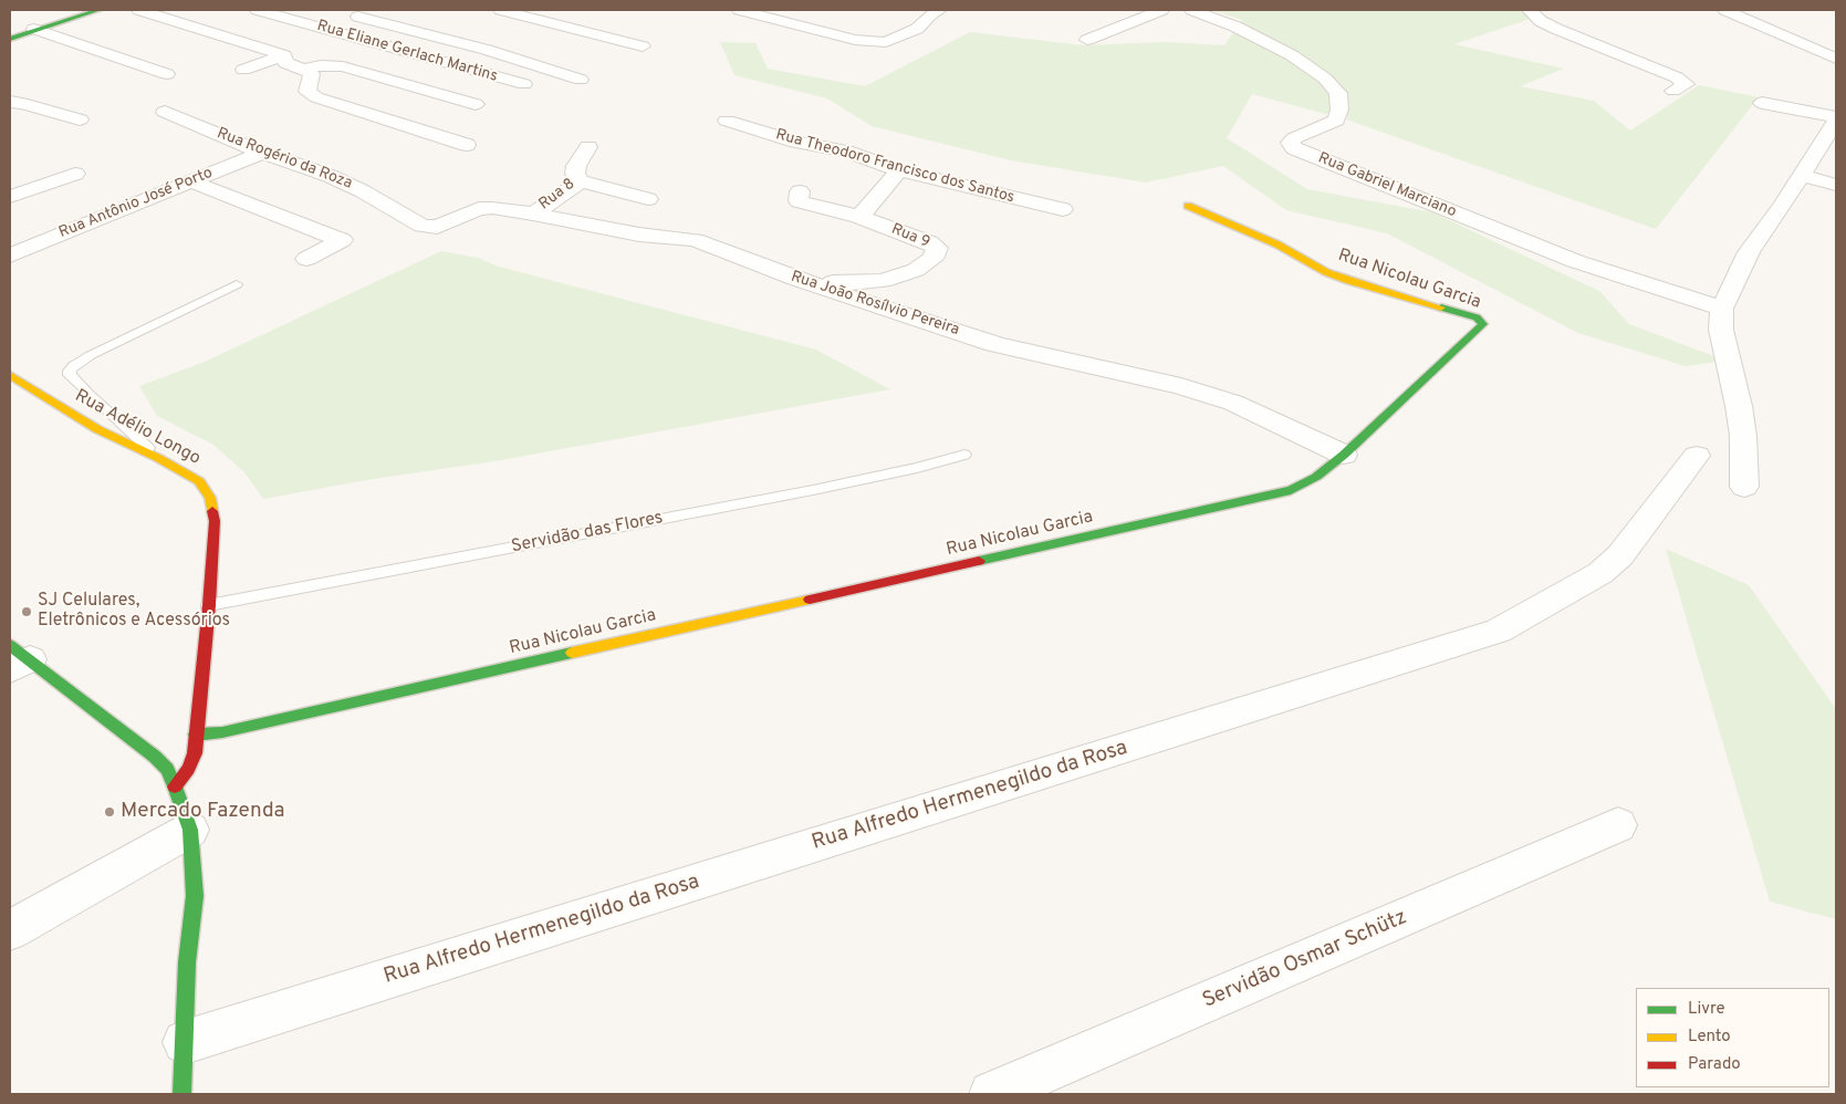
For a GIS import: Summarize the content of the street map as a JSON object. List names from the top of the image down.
{
  "streets": {
    "street": [
      "Rua Eliane Gerlach Martins",
      "Rua Rogério da Roza",
      "Rua Theodoro Francisco dos Santos",
      "Rua Gabriel Marciano",
      "Rua 8",
      "Rua Antônio José Porto",
      "Rua 9",
      "Rua Nicolau Garcia",
      "Rua João Rosílvio Pereira",
      "Rua Adélio Longo",
      "Rua Alfredo Hermenegildo da Rosa",
      "Servidão Osmar Schütz"
    ],
    "lane": ["Servidão das Flores"]
  },
  "crossings": [
    ["Rua Rogério da Roza", "Rua Antônio José Porto"],
    ["Rua Rogério da Roza", "Rua João Rosílvio Pereira"],
    ["Rua 8", "Rua João Rosílvio Pereira"],
    ["Rua 9", "Rua João Rosílvio Pereira"],
    ["Rua Nicolau Garcia", "Rua João Rosílvio Pereira"],
    ["Rua Nicolau Garcia", "Rua Adélio Longo"],
    ["Rua Adélio Longo", "Servidão das Flores"]
  ],
  "places": ["SJ Celulares, Eletrônicos e Acessórios", "Mercado Fazenda"],
  "legend": ["Livre", "Lento", "Parado"]
}
